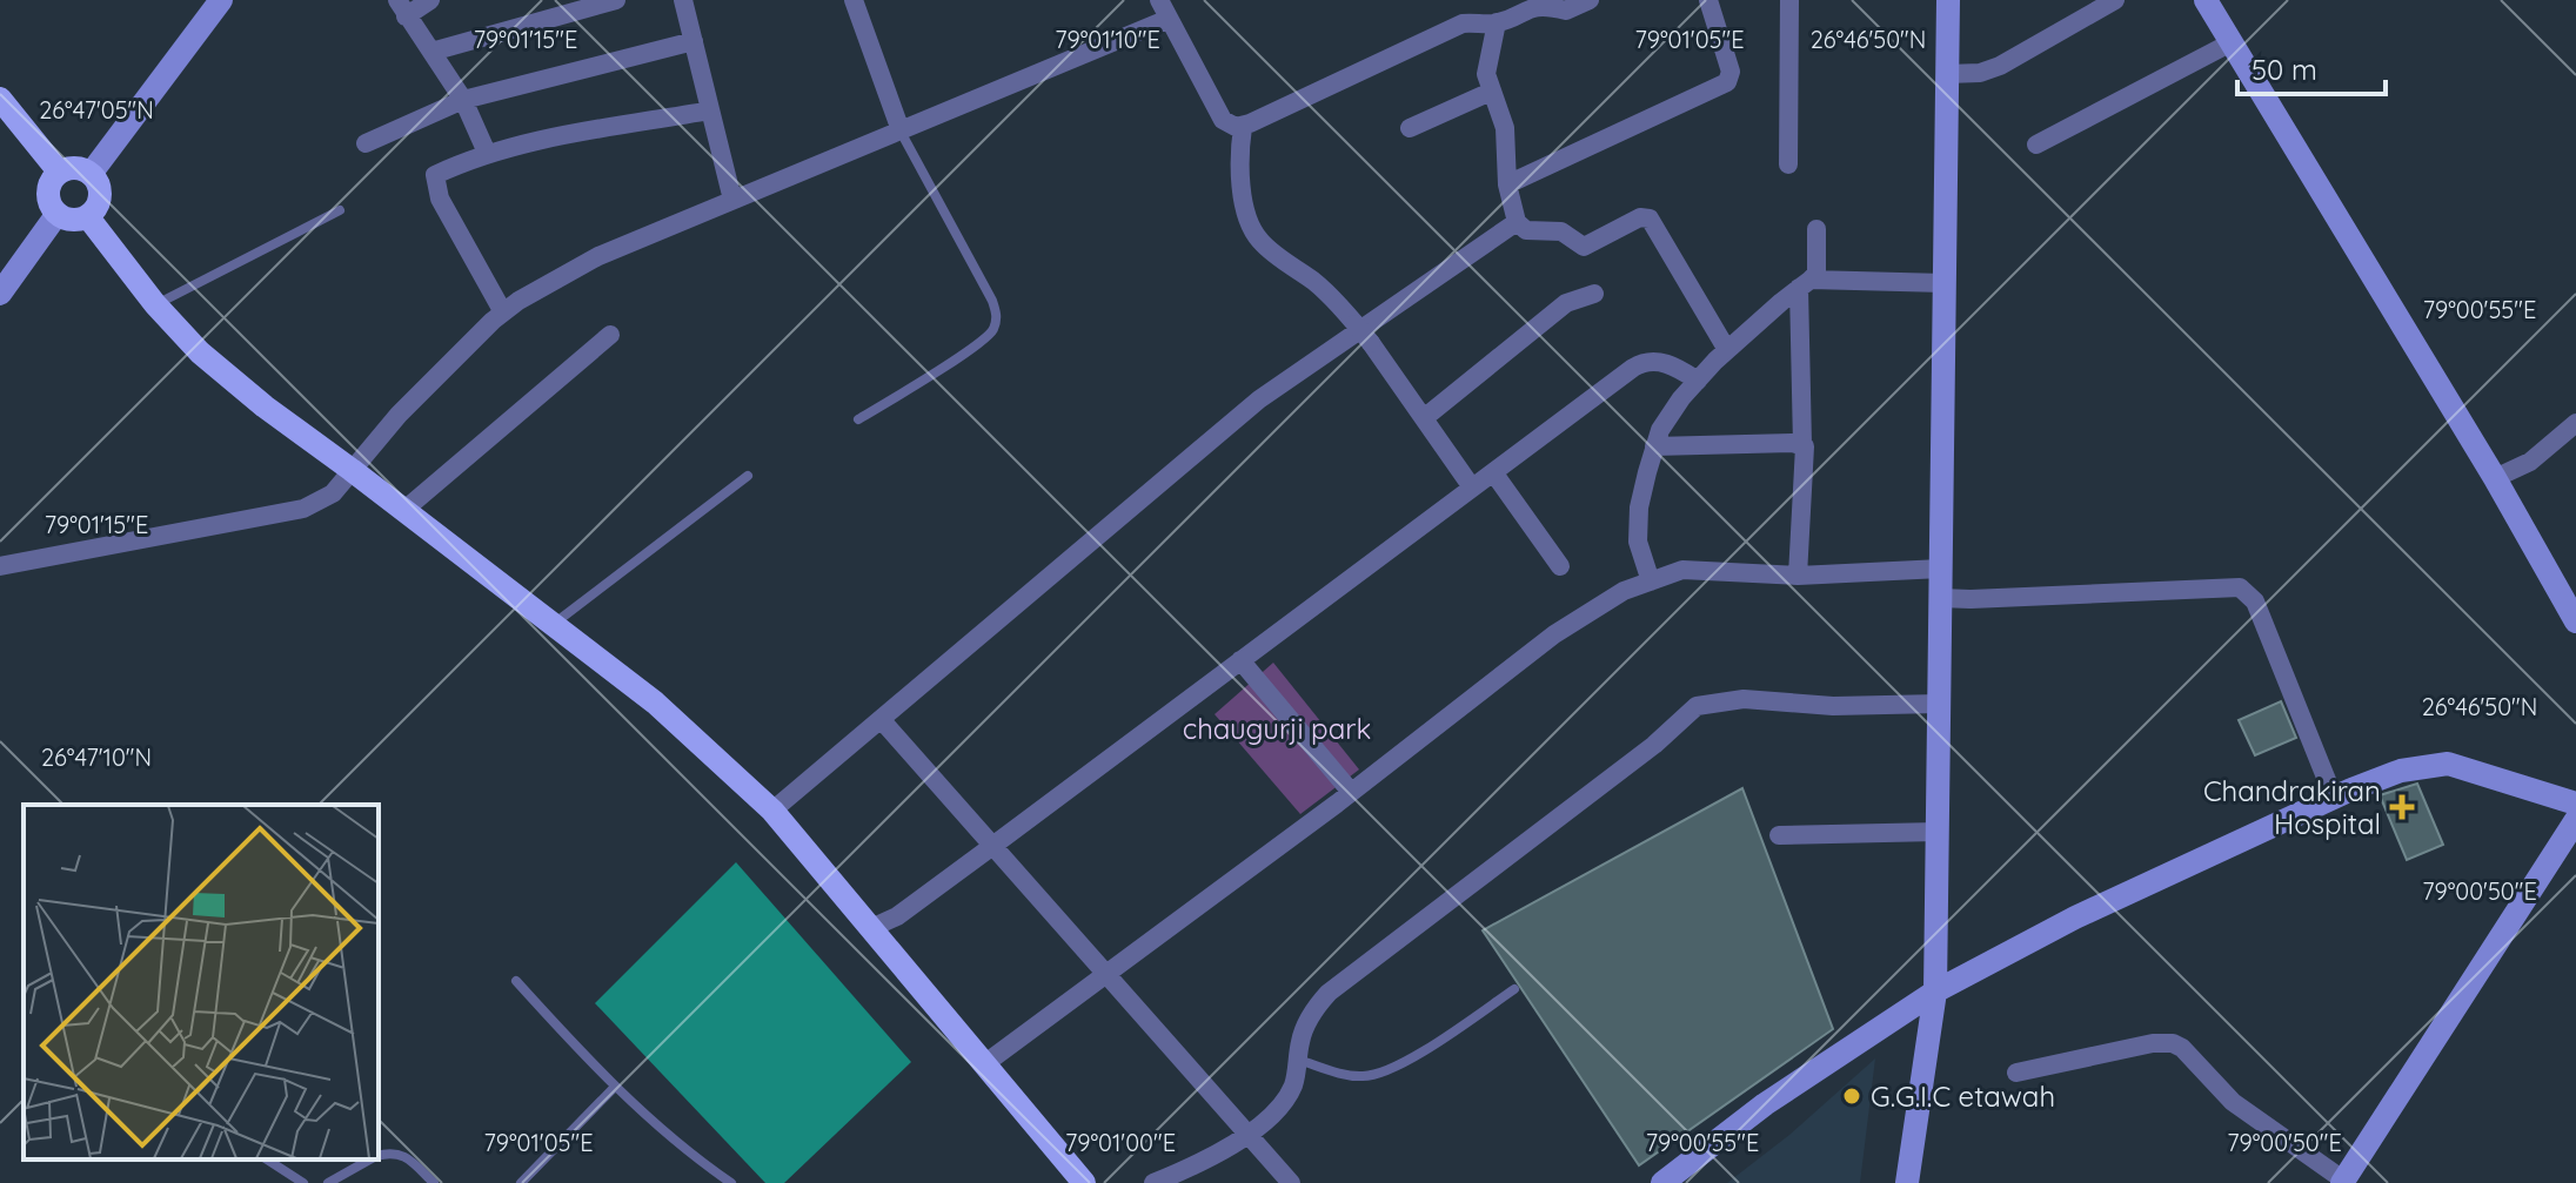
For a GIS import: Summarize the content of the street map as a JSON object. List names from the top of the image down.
{
  "parks": ["chaugurji park"],
  "places": {
    "health": ["Chandrakiran Hospital"],
    "other": ["G.G.I.C etawah"]
  },
  "scale_bar": "50 m",
  "coordinates": [
    "79°01'15\"E",
    "79°01'10\"E",
    "79°01'05\"E",
    "26°46'50\"N",
    "26°47'05\"N",
    "79°00'55\"E",
    "26°47'10\"N",
    "79°00'50\"E",
    "79°01'00\"E"
  ]
}
